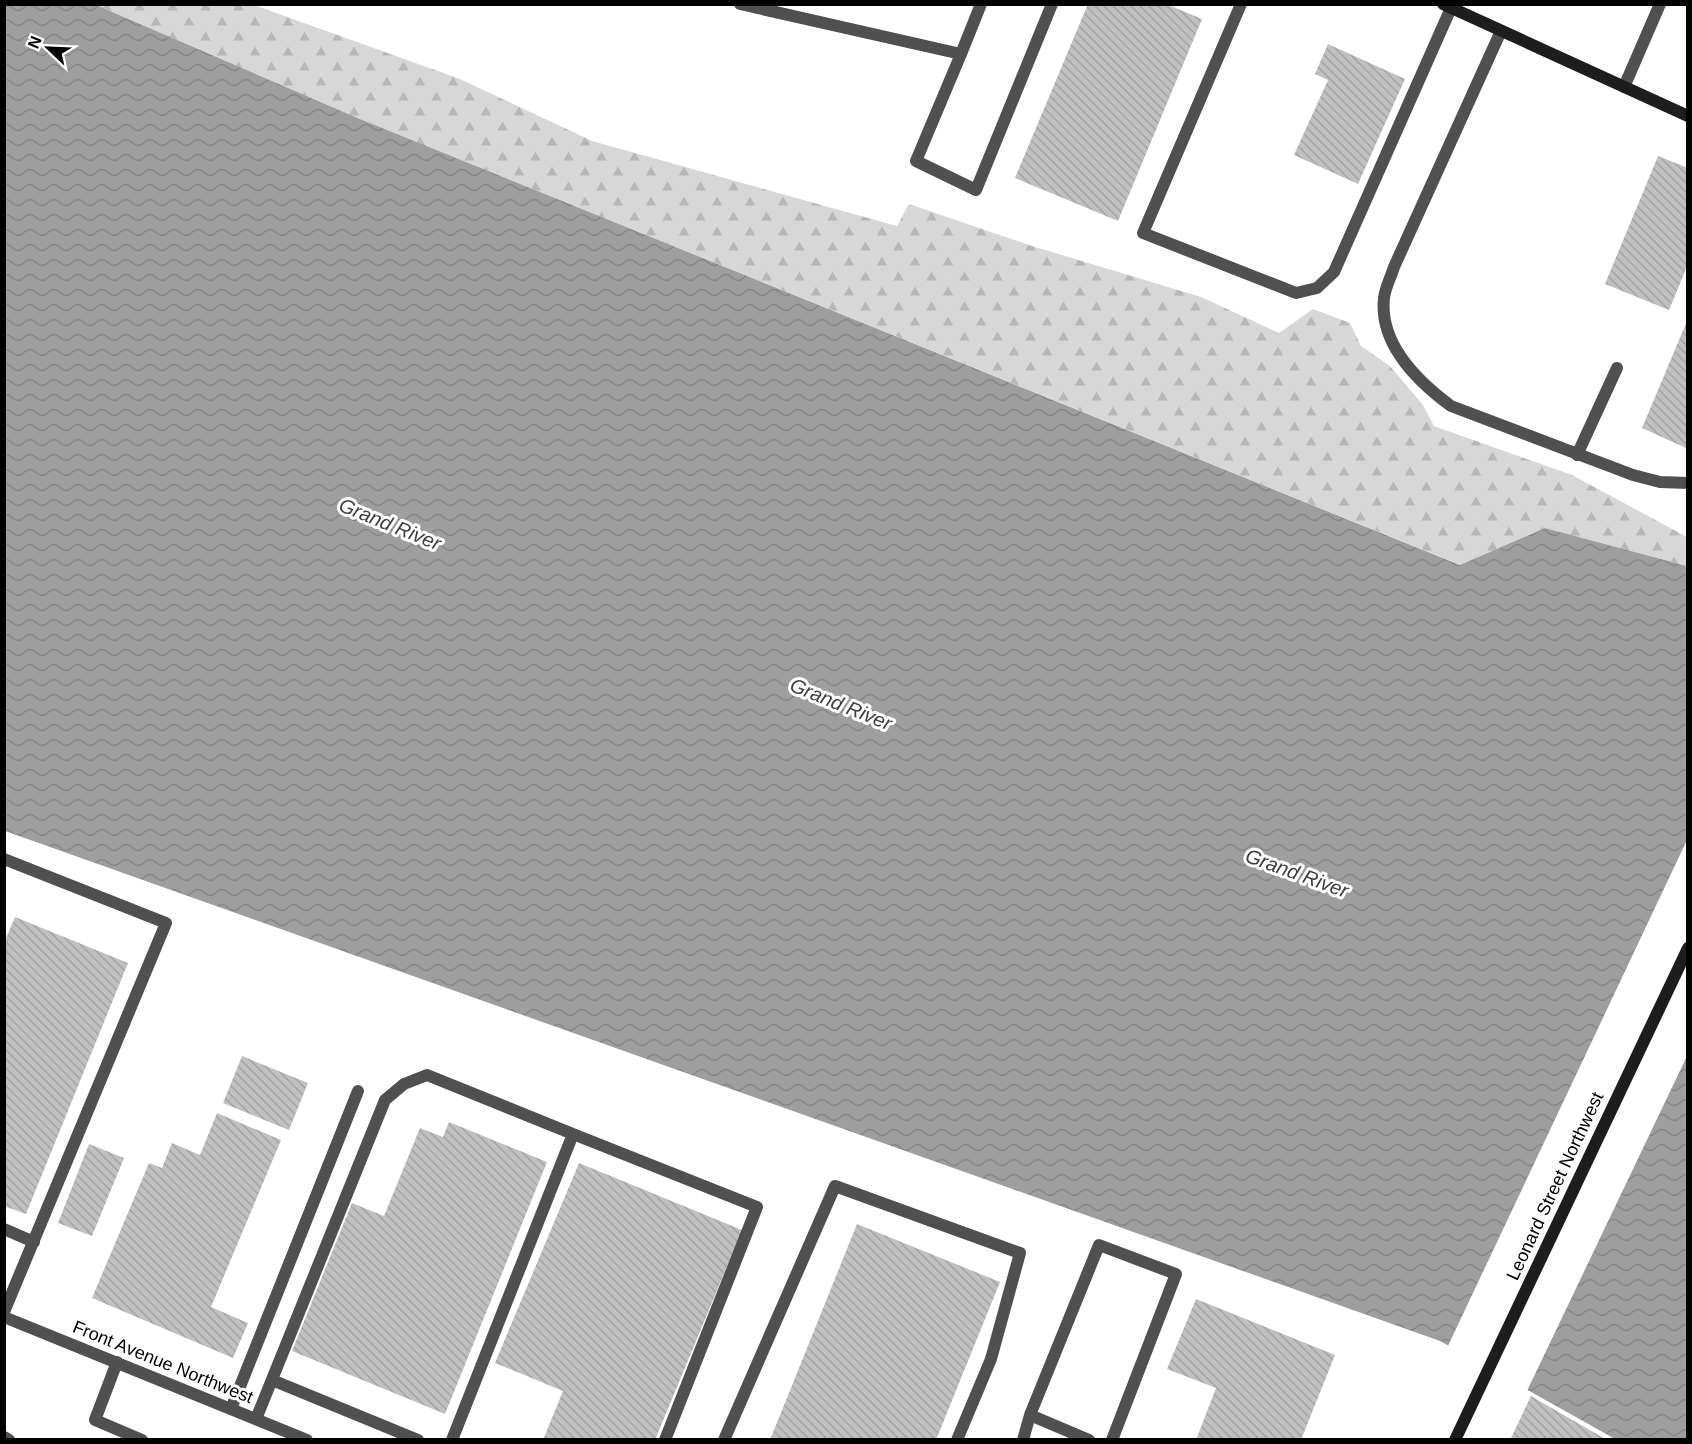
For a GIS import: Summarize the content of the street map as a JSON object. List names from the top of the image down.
{
  "streets": {
    "main road": ["Leonard Street Northwest"],
    "street": ["Front Avenue Northwest"]
  },
  "water": ["Grand River"],
  "north": "top left"
}
